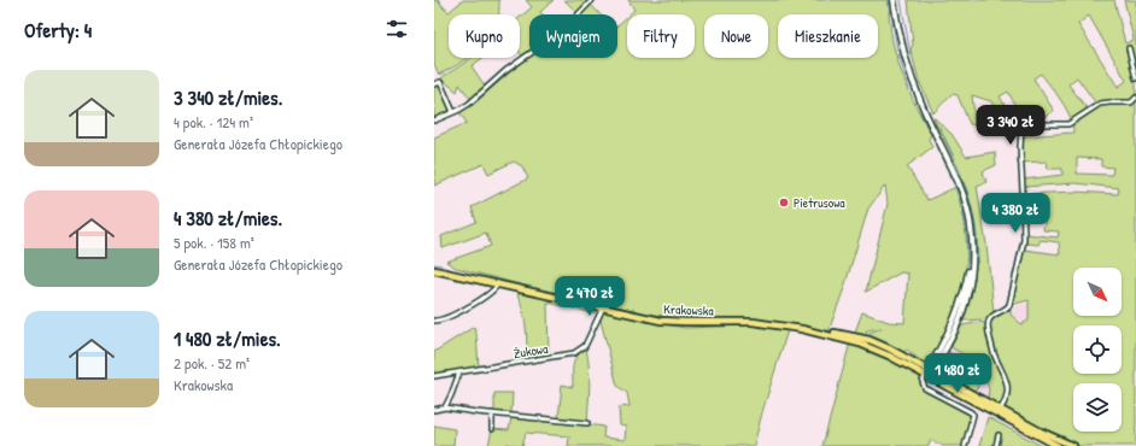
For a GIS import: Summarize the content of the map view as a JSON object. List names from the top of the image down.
{
  "streets": {
    "main road": ["Krakowska"],
    "street": ["Żukowa"]
  },
  "crossings": [
    ["Krakowska", "Żukowa"]
  ],
  "places": ["Pietrusowa"],
  "north": "bottom right",
  "page": {
    "heading": "Oferty: 4",
    "chip": [
      "Kupno",
      "Wynajem",
      "Filtry",
      "Nowe",
      "Mieszkanie"
    ],
    "list": [
      {
        "name": "3 340 zł/mies.",
        "note": "4 pok. · 124 m² · Generała Józefa Chłopickiego"
      },
      {
        "name": "4 380 zł/mies.",
        "note": "5 pok. · 158 m² · Generała Józefa Chłopickiego"
      },
      {
        "name": "1 480 zł/mies.",
        "note": "2 pok. · 52 m² · Krakowska"
      }
    ],
    "price": [
      "3 340 zł",
      "4 380 zł",
      "2 470 zł",
      "1 480 zł"
    ]
  }
}
